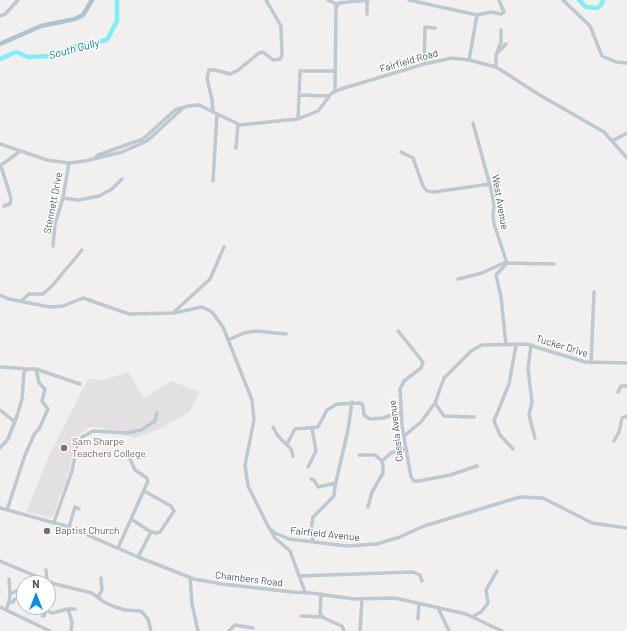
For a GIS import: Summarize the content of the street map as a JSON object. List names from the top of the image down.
{
  "streets": {
    "street": [
      "Fairfield Road",
      "West Avenue",
      "Stennett Drive",
      "Tucker Drive",
      "Cassia Avenue",
      "Fairfield Avenue",
      "Chambers Road"
    ]
  },
  "crossings": [
    ["Fairfield Road", "Stennett Drive"],
    ["Tucker Drive", "Cassia Avenue"]
  ],
  "water": ["South Gully"],
  "places": ["Sam Sharpe Teachers College", "Baptist Church"],
  "north": "top"
}
